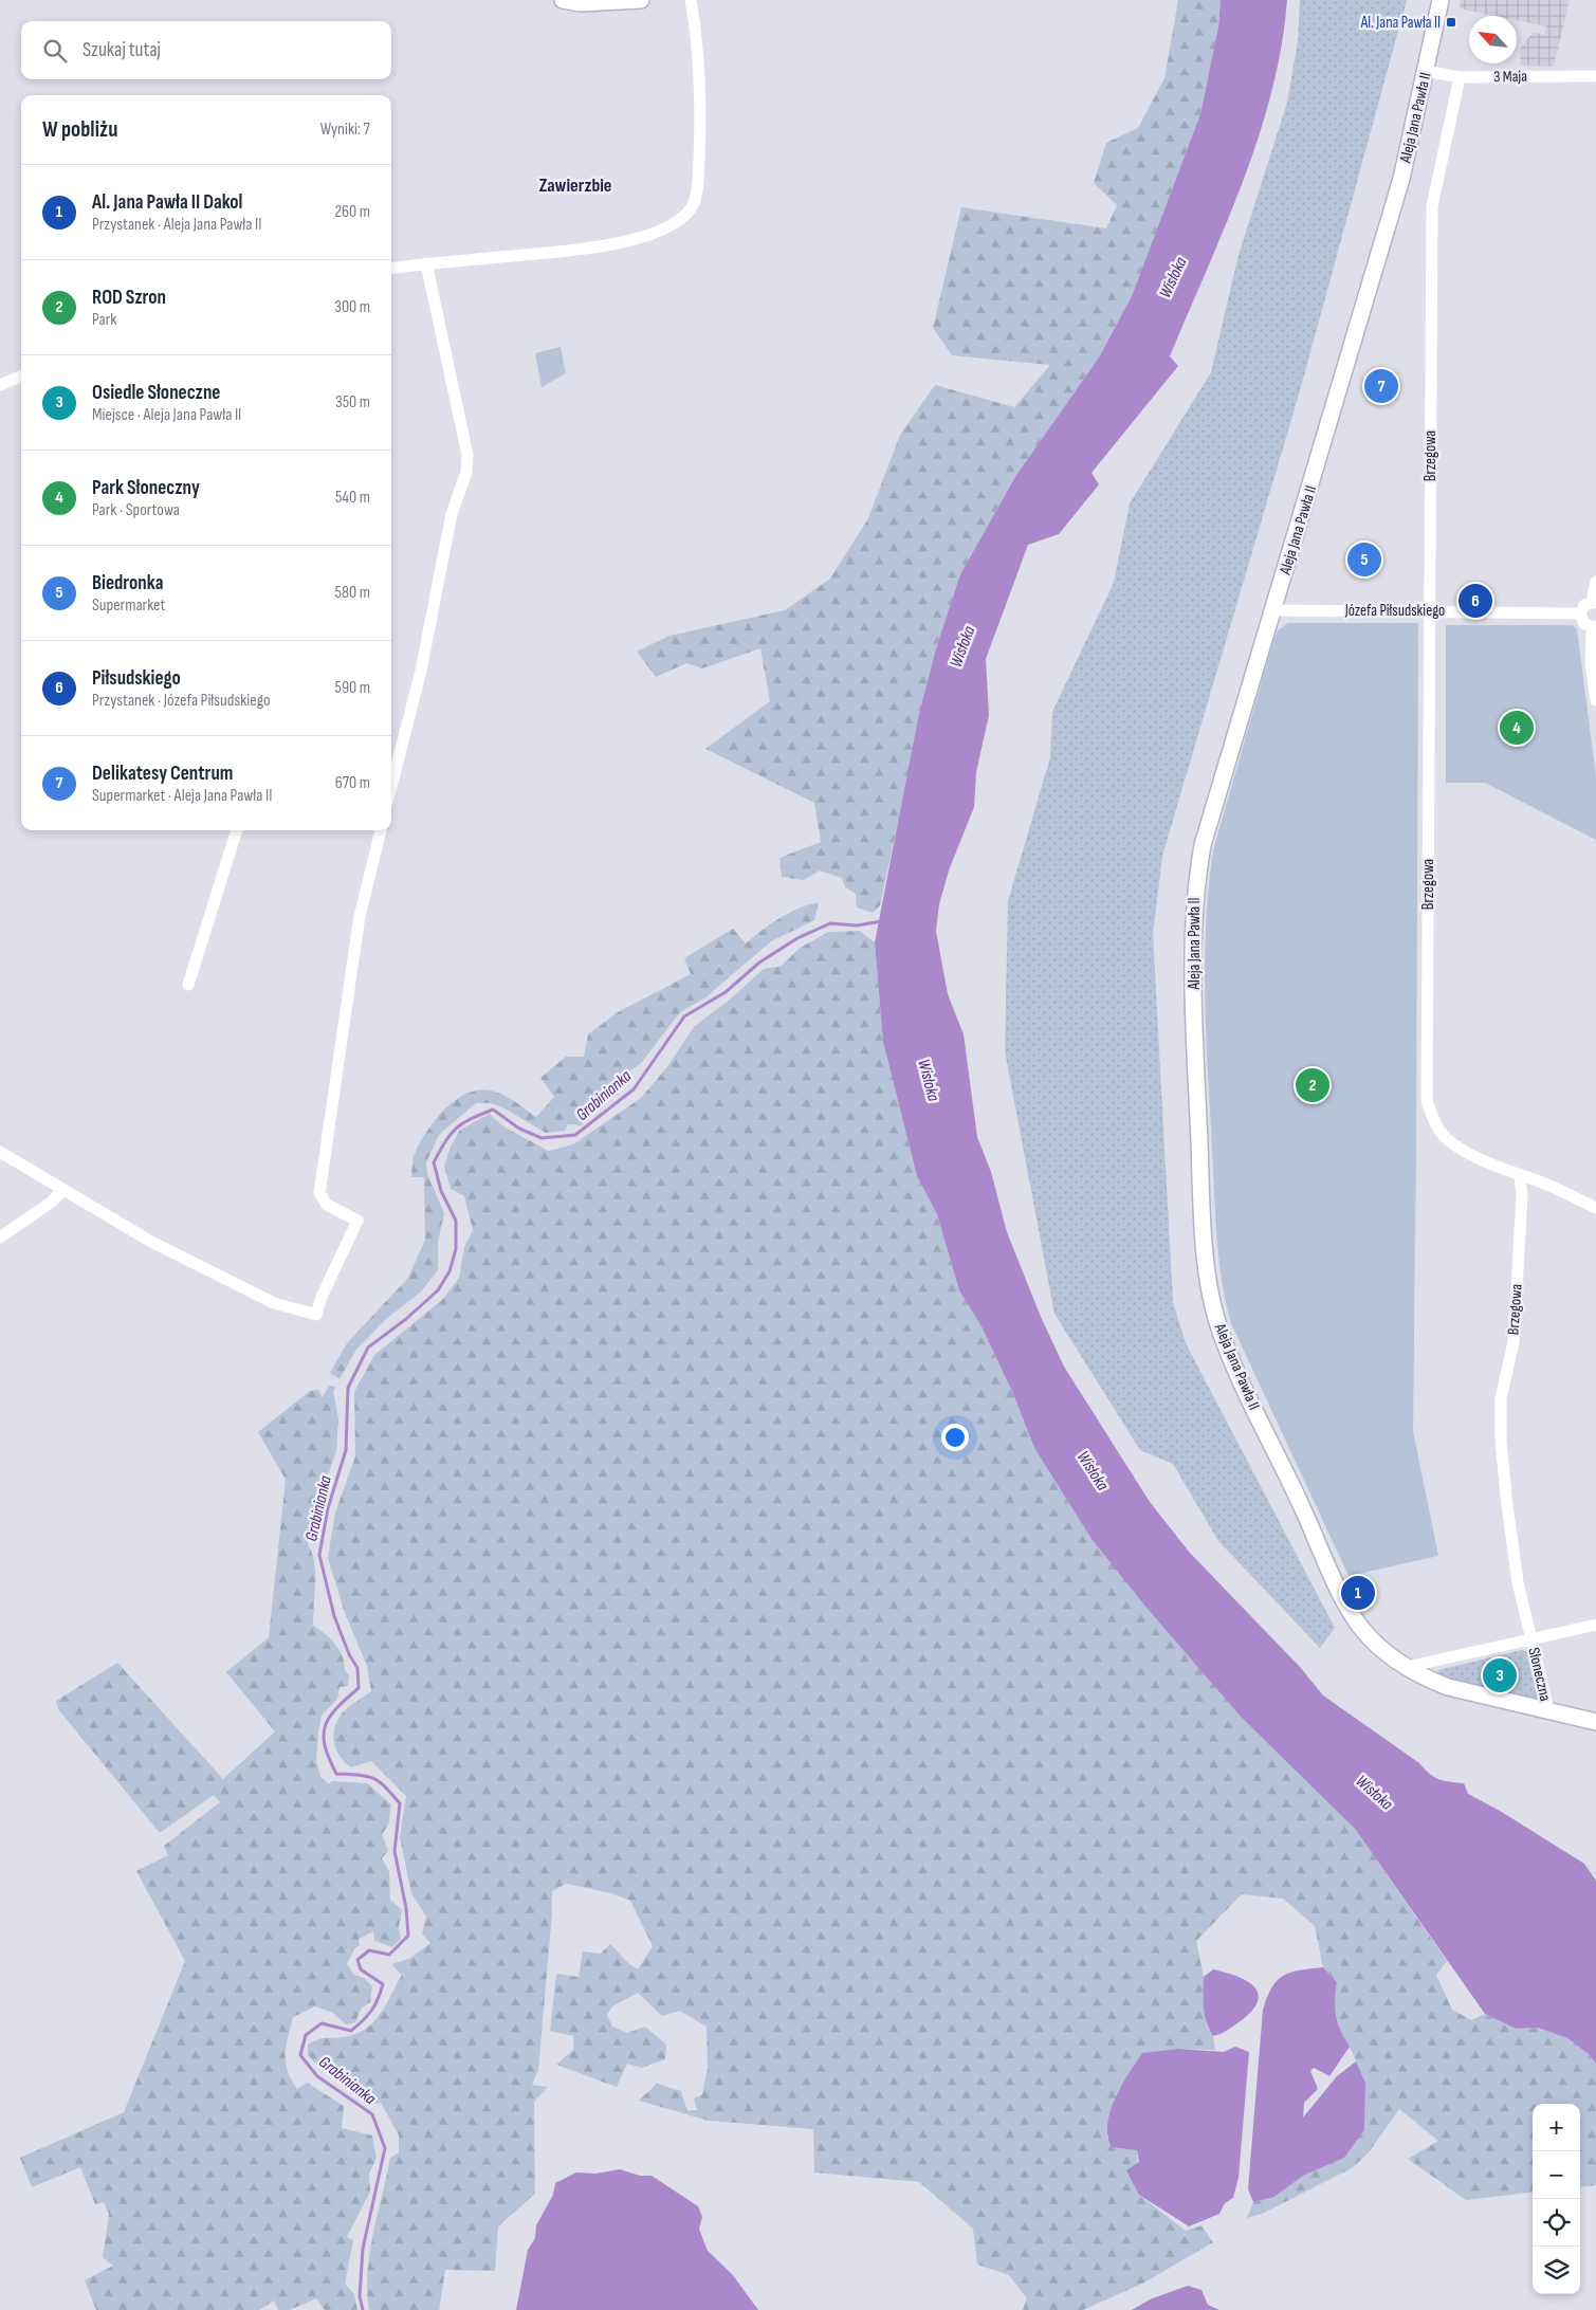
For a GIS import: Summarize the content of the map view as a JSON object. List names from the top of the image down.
{
  "streets": {
    "street": [
      "3 Maja",
      "Aleja Jana Pawła II",
      "Brzegowa",
      "Józefa Piłsudskiego",
      "Słoneczna"
    ]
  },
  "crossings": [
    ["3 Maja", "Aleja Jana Pawła II"],
    ["3 Maja", "Brzegowa"],
    ["Aleja Jana Pawła II", "Józefa Piłsudskiego"],
    ["Aleja Jana Pawła II", "Słoneczna"],
    ["Brzegowa", "Józefa Piłsudskiego"],
    ["Brzegowa", "Słoneczna"]
  ],
  "districts": ["Zawierzbie"],
  "water": ["Wisłoka", "Grabinianka"],
  "places": {
    "transit": ["Al. Jana Pawła II"]
  },
  "north": "top left",
  "page": {
    "search": "Szukaj tutaj",
    "heading": ["W pobliżu", "Wyniki: 7"],
    "list": [
      {
        "mark": "1",
        "name": "Al. Jana Pawła II Dakol",
        "note": "Przystanek · Aleja Jana Pawła II",
        "value": "260 m"
      },
      {
        "mark": "2",
        "name": "ROD Szron",
        "note": "Park",
        "value": "300 m"
      },
      {
        "mark": "3",
        "name": "Osiedle Słoneczne",
        "note": "Miejsce · Aleja Jana Pawła II",
        "value": "350 m"
      },
      {
        "mark": "4",
        "name": "Park Słoneczny",
        "note": "Park · Sportowa",
        "value": "540 m"
      },
      {
        "mark": "5",
        "name": "Biedronka",
        "note": "Supermarket",
        "value": "580 m"
      },
      {
        "mark": "6",
        "name": "Piłsudskiego",
        "note": "Przystanek · Józefa Piłsudskiego",
        "value": "590 m"
      },
      {
        "mark": "7",
        "name": "Delikatesy Centrum",
        "note": "Supermarket · Aleja Jana Pawła II",
        "value": "670 m"
      }
    ],
    "pins": [
      "7",
      "5",
      "6",
      "4",
      "2",
      "1",
      "3"
    ],
    "map_buttons": ["+", "−"]
  }
}
